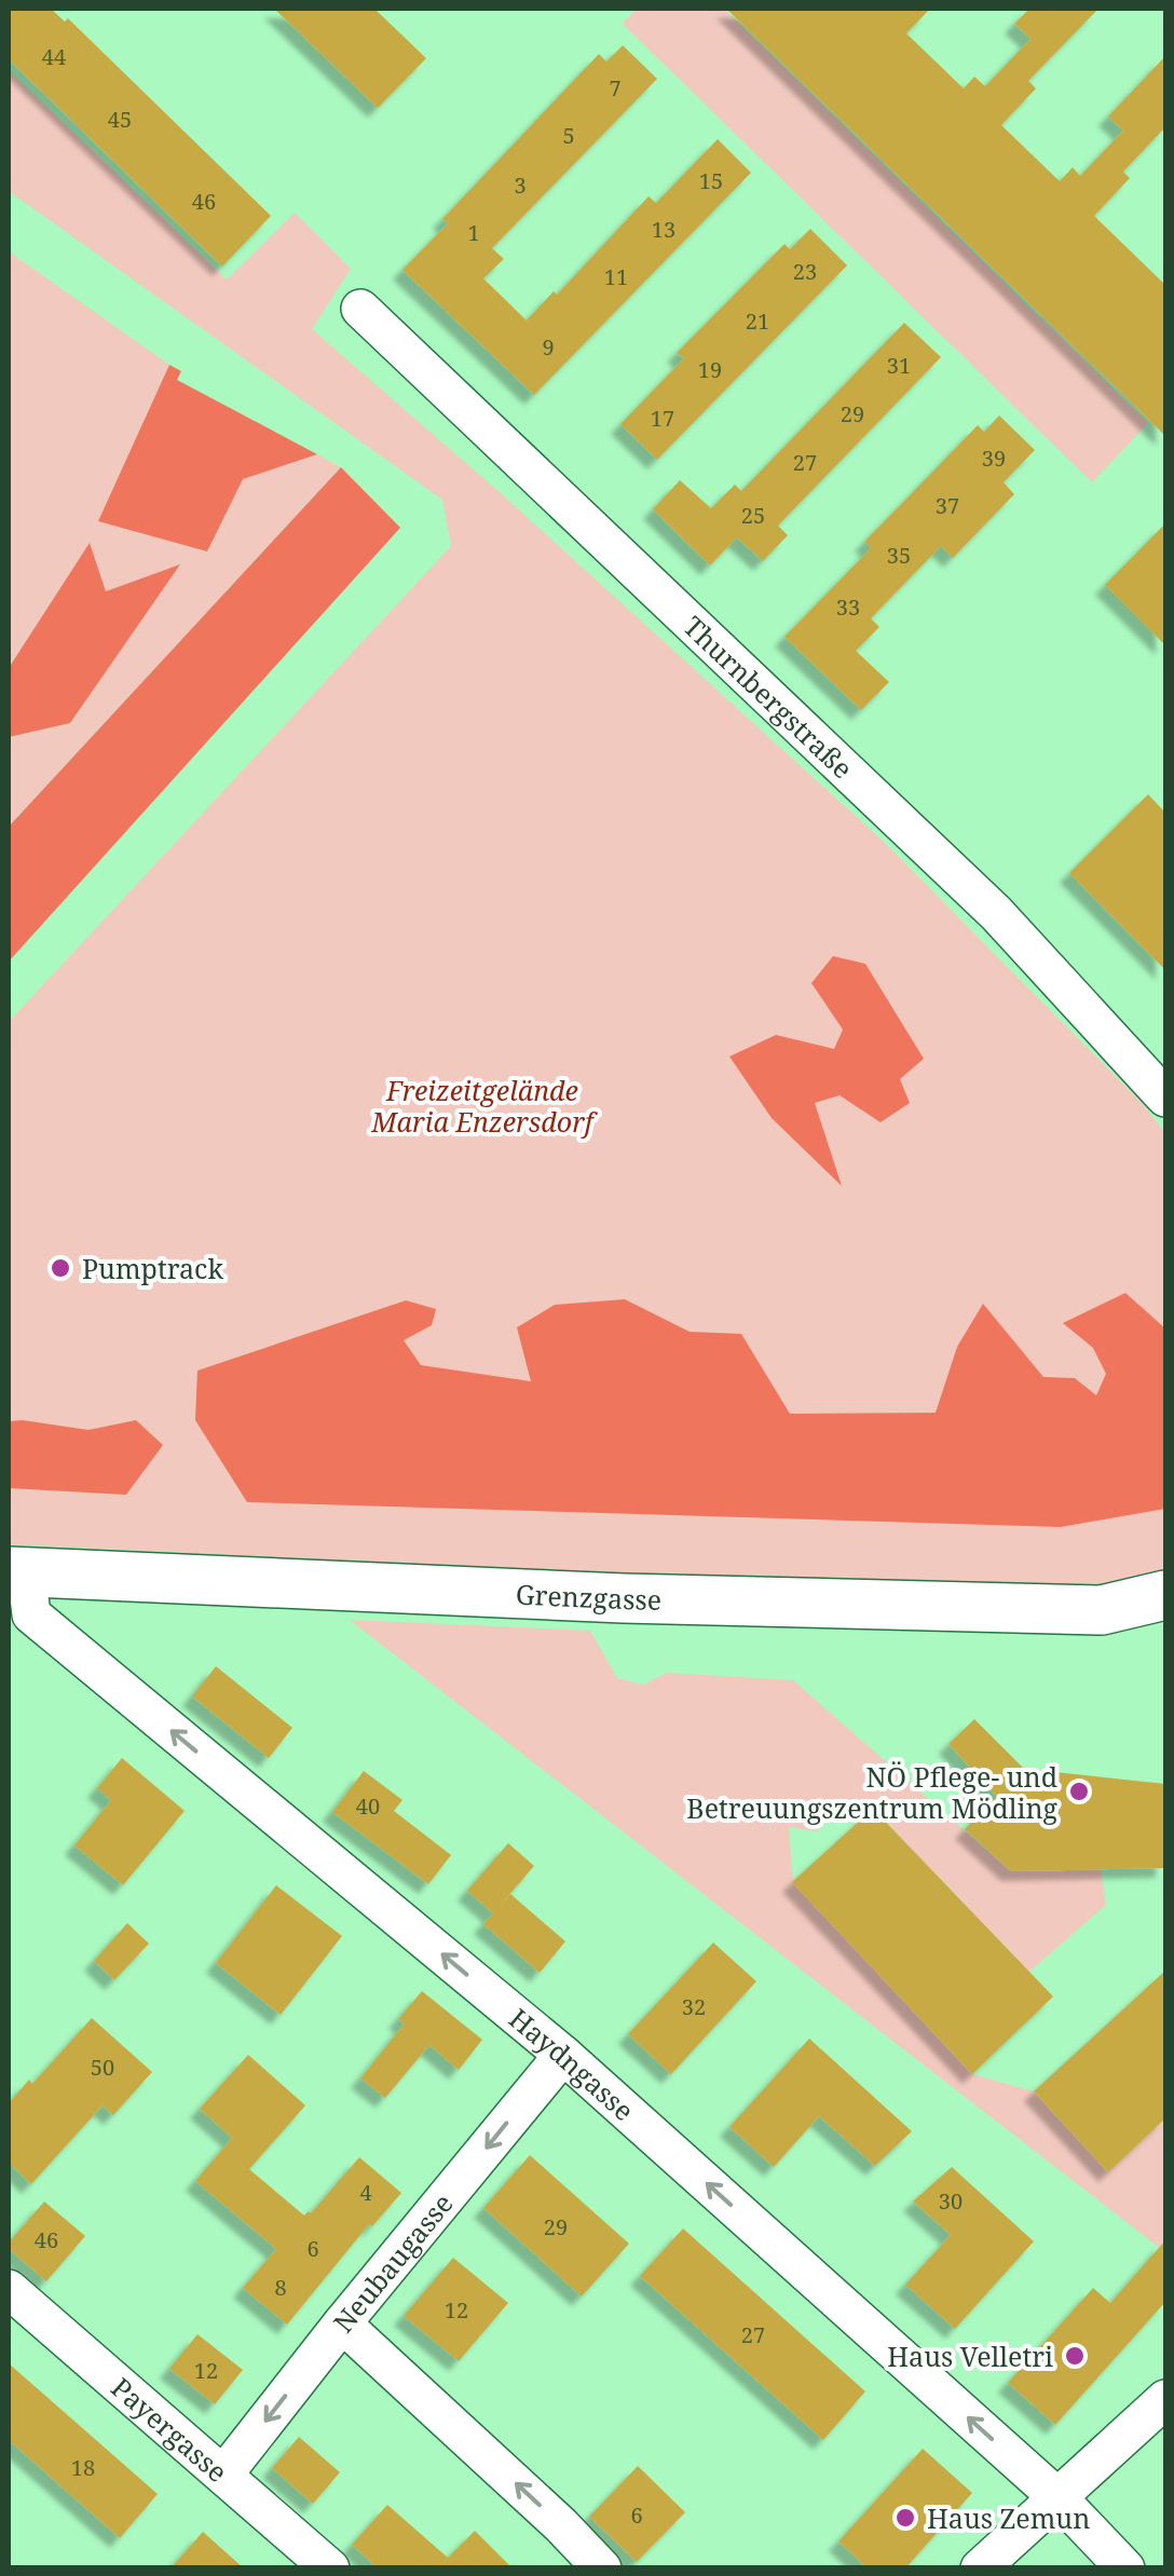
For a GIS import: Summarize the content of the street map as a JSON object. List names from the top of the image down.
{
  "streets": {
    "street": [
      "Thurnbergstraße",
      "Grenzgasse",
      "Haydngasse",
      "Neubaugasse",
      "Payergasse"
    ]
  },
  "crossings": [
    ["Grenzgasse", "Haydngasse"],
    ["Haydngasse", "Neubaugasse"],
    ["Neubaugasse", "Payergasse"]
  ],
  "one_way": ["Haydngasse", "Neubaugasse"],
  "parks": ["Freizeitgelände Maria Enzersdorf"],
  "places": [
    "Pumptrack",
    "NÖ Pflege- und Betreuungszentrum Mödling",
    "Haus Velletri",
    "Haus Zemun"
  ],
  "house_numbers": [
    "44",
    "7",
    "45",
    "5",
    "15",
    "3",
    "46",
    "13",
    "1",
    "23",
    "11",
    "21",
    "9",
    "31",
    "19",
    "29",
    "17",
    "39",
    "27",
    "37",
    "25",
    "35",
    "33",
    "40",
    "32",
    "50",
    "4",
    "30",
    "29",
    "46",
    "6",
    "8",
    "12",
    "27",
    "12",
    "18",
    "6"
  ]
}
